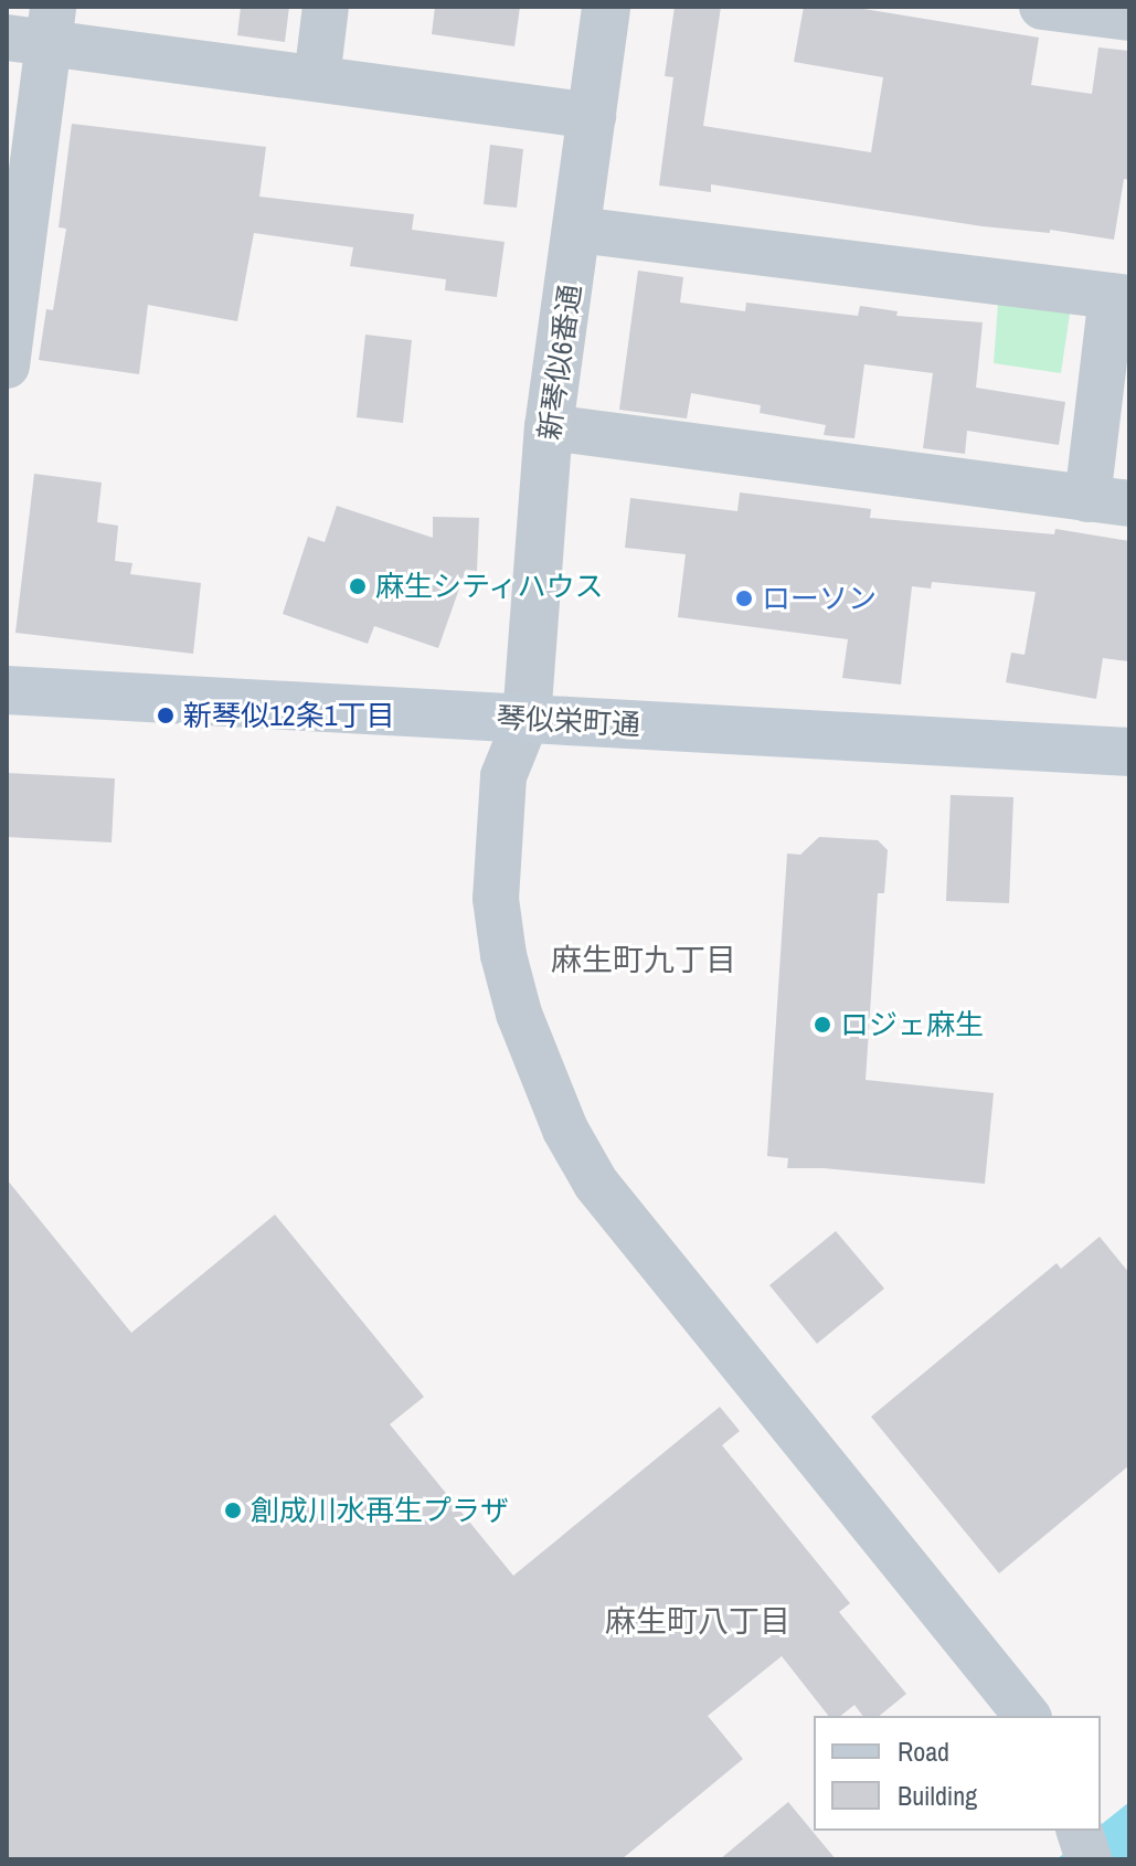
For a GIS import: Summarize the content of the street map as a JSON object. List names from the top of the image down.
{
  "streets": {
    "main road": ["琴似栄町通"],
    "street": ["新琴似6番通"]
  },
  "crossings": [
    ["新琴似6番通", "琴似栄町通"]
  ],
  "districts": ["麻生町九丁目", "麻生町八丁目"],
  "places": [
    "麻生シティハウス",
    "ローソン",
    "新琴似12条1丁目",
    "ロジェ麻生",
    "創成川水再生プラザ"
  ],
  "legend": ["Road", "Building"]
}
